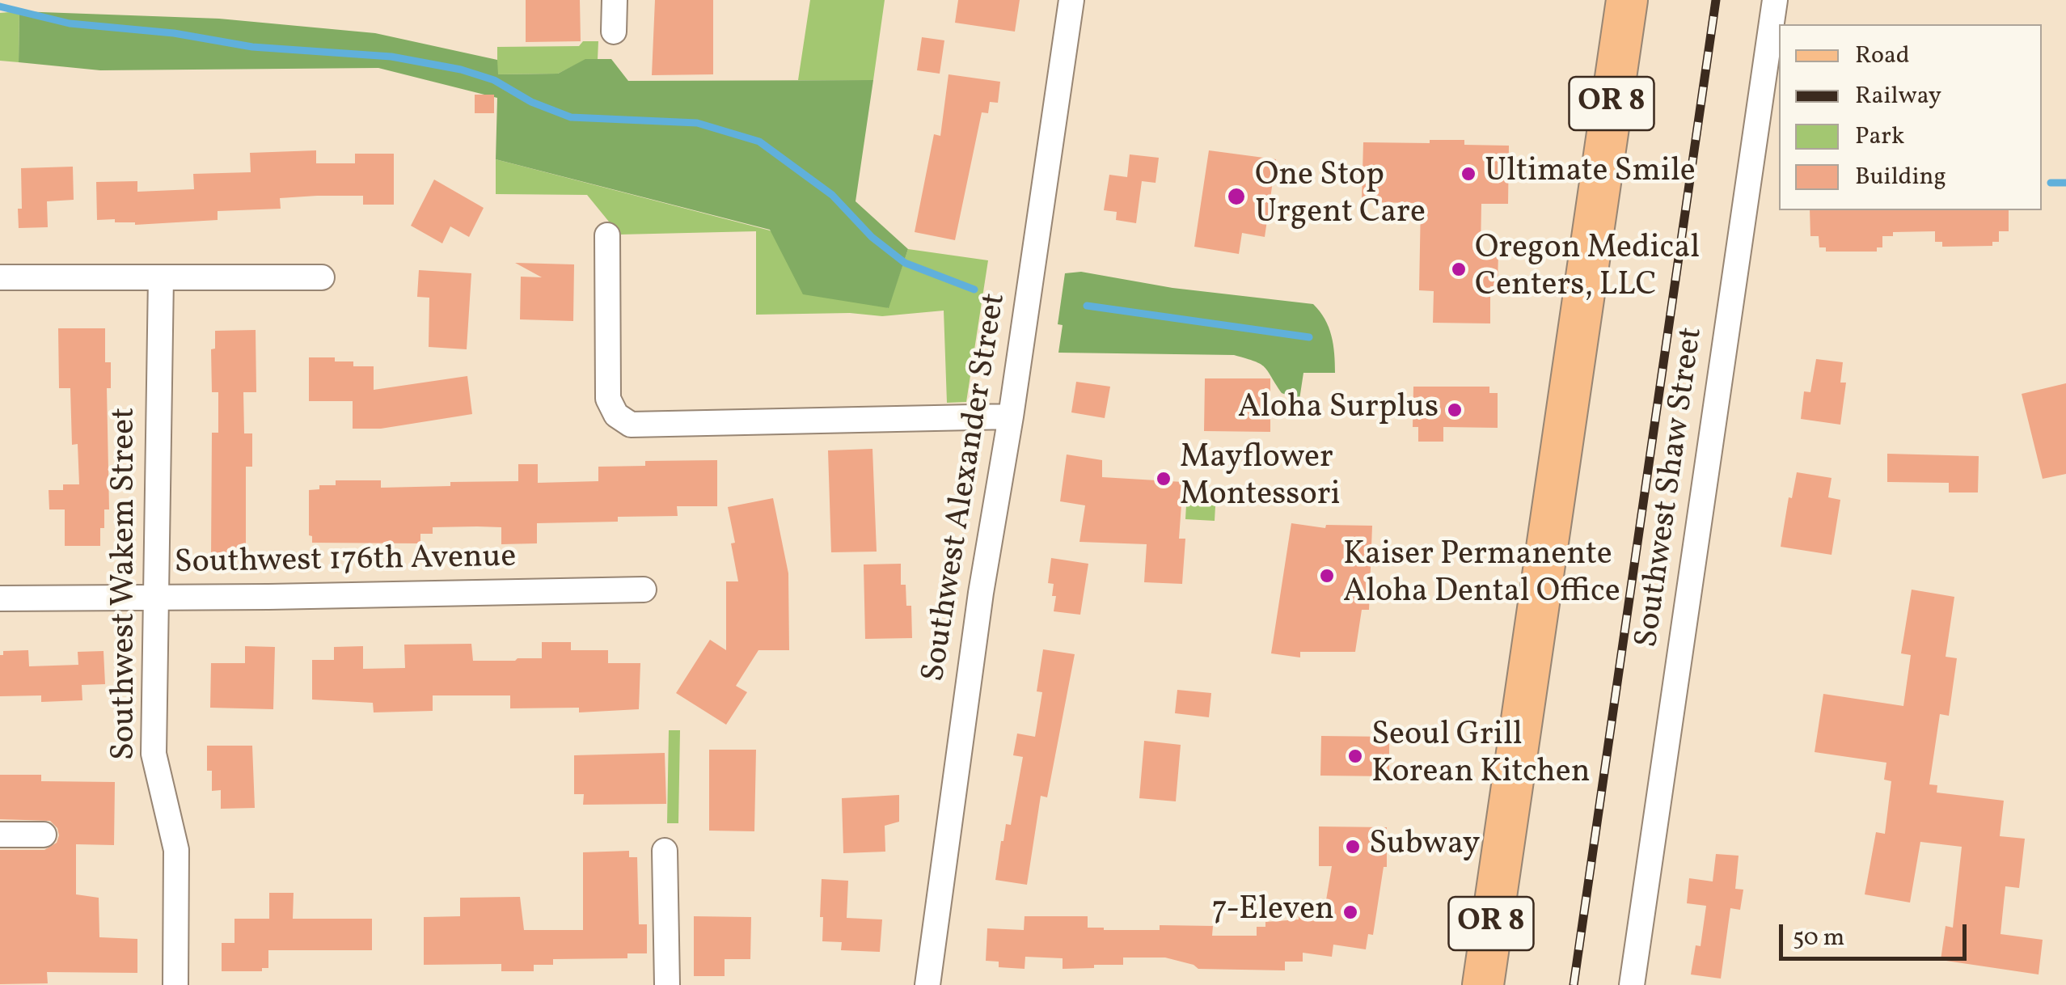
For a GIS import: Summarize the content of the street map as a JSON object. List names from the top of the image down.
{
  "streets": {
    "main road": ["OR 8"],
    "street": [
      "Southwest Alexander Street",
      "Southwest Shaw Street",
      "Southwest 176th Avenue",
      "Southwest Wakem Street"
    ]
  },
  "crossings": [
    ["Southwest 176th Avenue", "Southwest Wakem Street"]
  ],
  "places": [
    "Ultimate Smile",
    "One Stop Urgent Care",
    "Oregon Medical Centers, LLC",
    "Aloha Surplus",
    "Mayflower Montessori",
    "Kaiser Permanente Aloha Dental Office",
    "Seoul Grill Korean Kitchen",
    "Subway",
    "7-Eleven"
  ],
  "legend": [
    "Road",
    "Railway",
    "Park",
    "Building"
  ],
  "scale_bar": "50 m"
}
